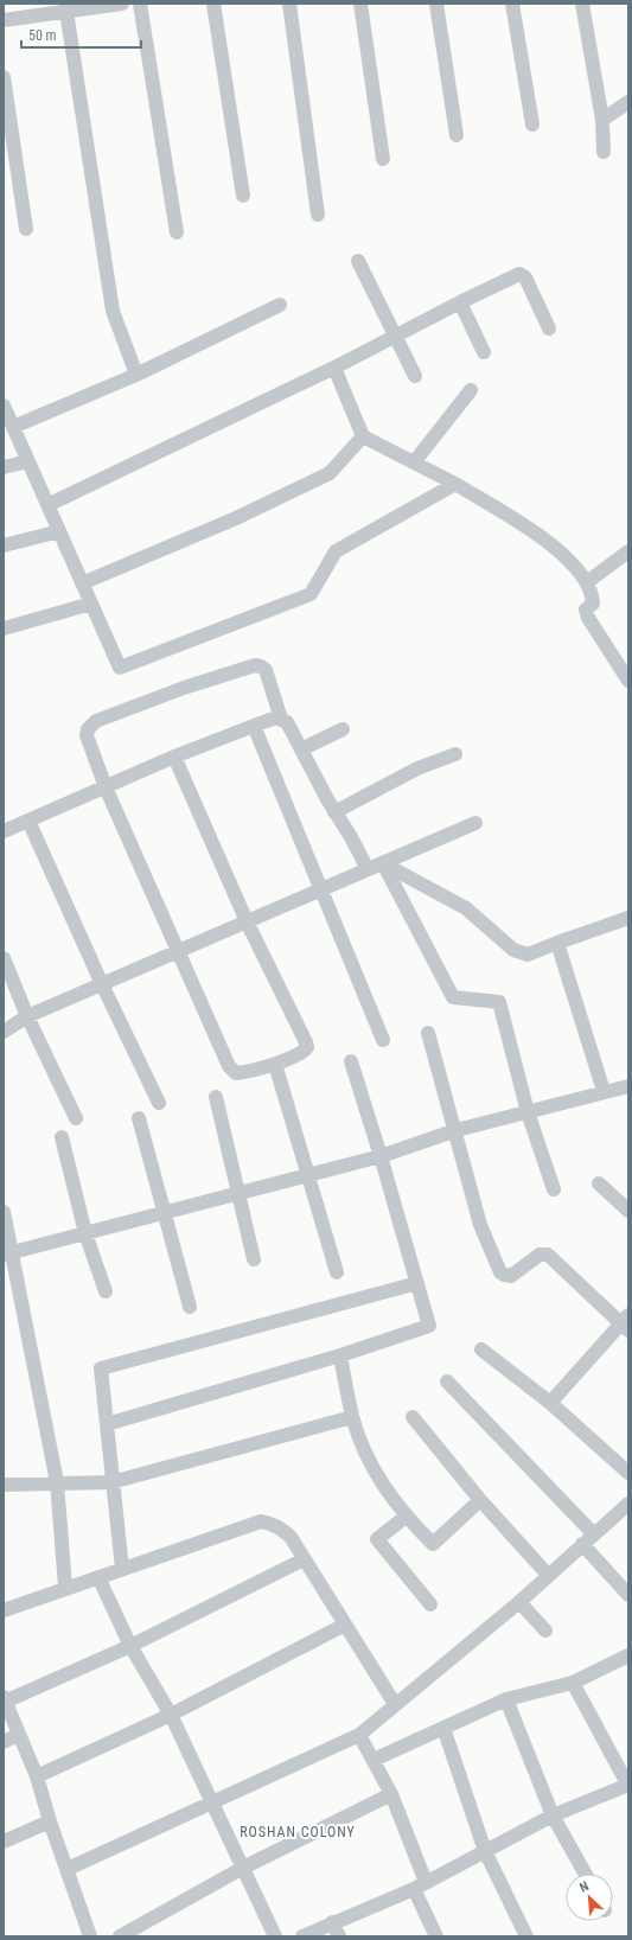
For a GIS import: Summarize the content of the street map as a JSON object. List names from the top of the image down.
{
  "districts": ["ROSHAN COLONY"],
  "scale_bar": "50 m",
  "north": "top left"
}
